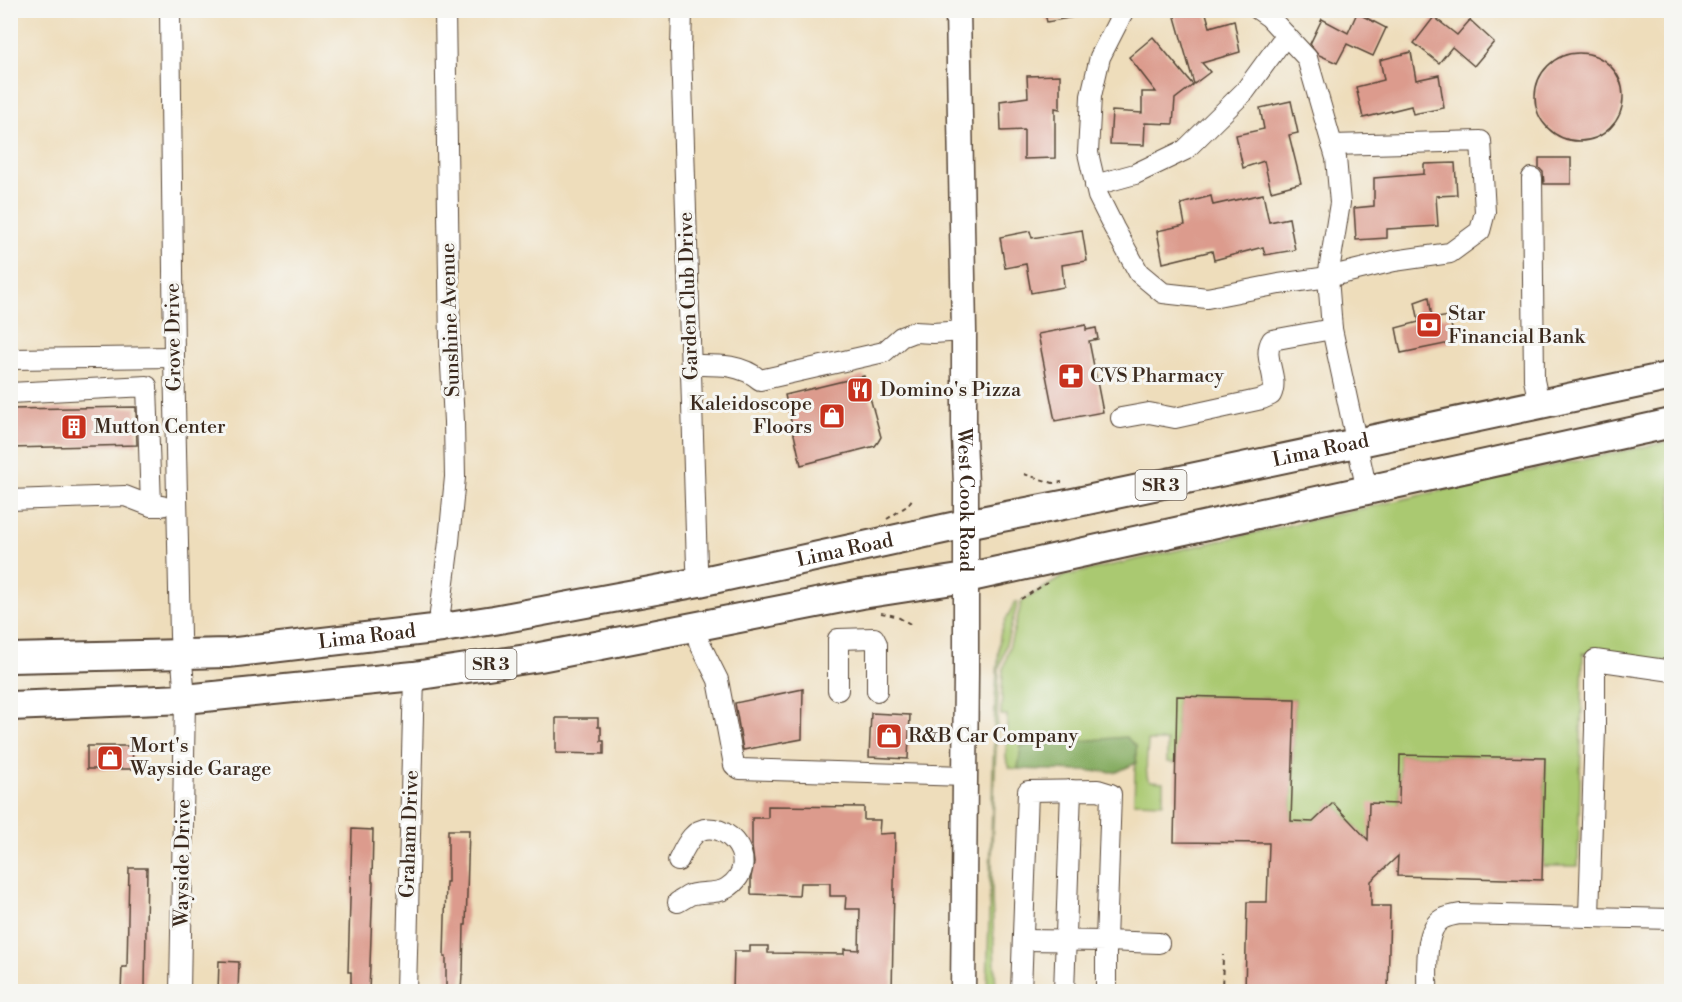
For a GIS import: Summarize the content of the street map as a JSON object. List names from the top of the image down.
{
  "streets": {
    "highway": ["Lima Road", "SR 3"],
    "main road": ["West Cook Road"],
    "street": [
      "Garden Club Drive",
      "Sunshine Avenue",
      "Grove Drive",
      "Graham Drive",
      "Wayside Drive"
    ]
  },
  "crossings": [
    ["Garden Club Drive", "Lima Road"],
    ["Sunshine Avenue", "Lima Road"],
    ["Grove Drive", "Lima Road"],
    ["Grove Drive", "SR 3"],
    ["Grove Drive", "Wayside Drive"],
    ["Lima Road", "West Cook Road"],
    ["SR 3", "West Cook Road"],
    ["SR 3", "Graham Drive"],
    ["SR 3", "Wayside Drive"]
  ],
  "places": {
    "bank": ["Star Financial Bank"],
    "pharmacy": ["CVS Pharmacy"],
    "restaurant": ["Domino's Pizza"],
    "shop": ["Kaleidoscope Floors", "R&B Car Company", "Mort's Wayside Garage"],
    "building": ["Mutton Center"]
  }
}
